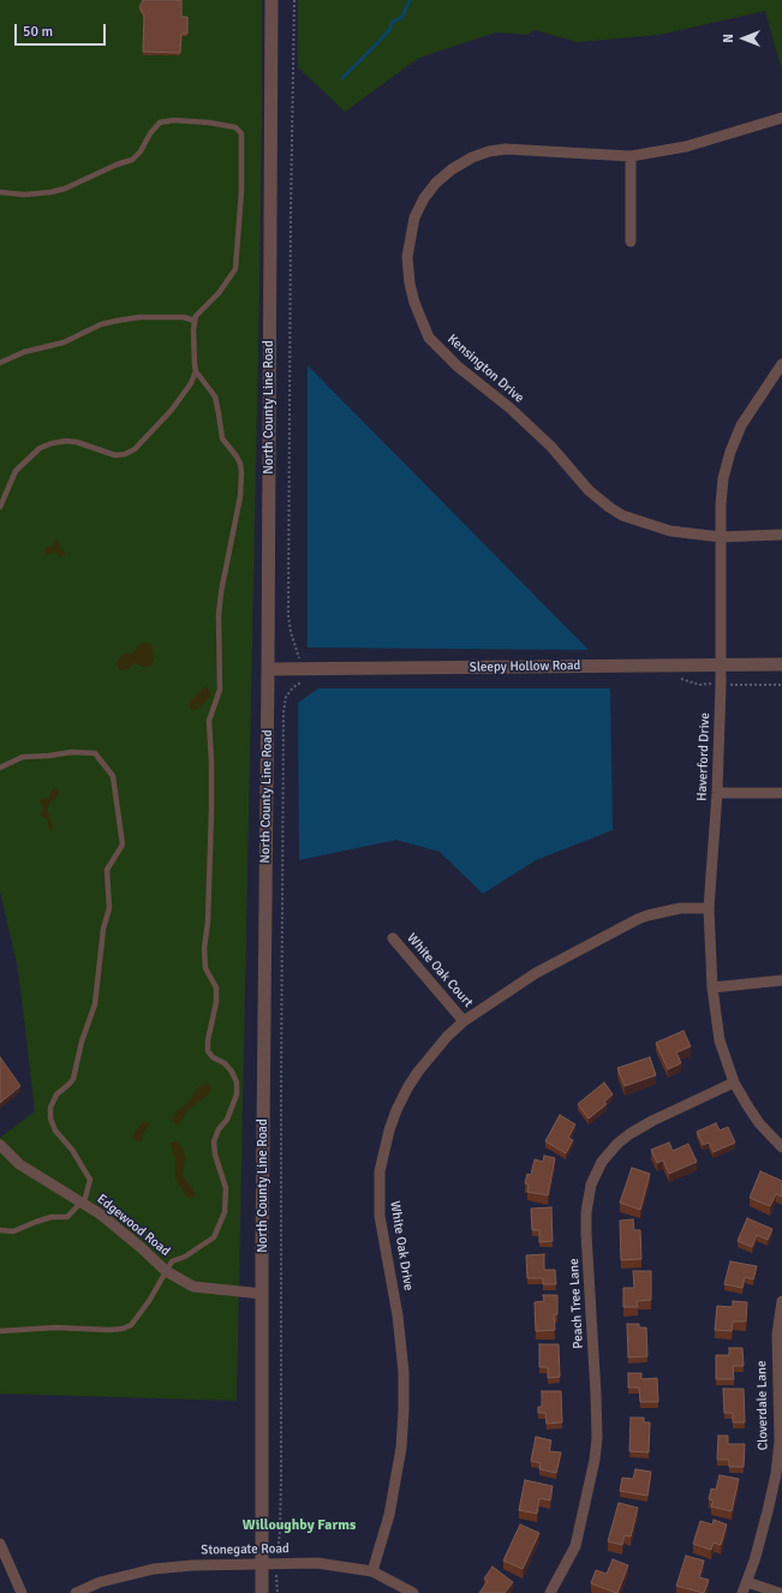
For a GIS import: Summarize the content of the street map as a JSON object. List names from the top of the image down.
{
  "streets": {
    "street": [
      "Kensington Drive",
      "North County Line Road",
      "Sleepy Hollow Road",
      "Haverford Drive",
      "White Oak Court",
      "Edgewood Road",
      "White Oak Drive",
      "Peach Tree Lane",
      "Cloverdale Lane",
      "Stonegate Road"
    ]
  },
  "crossings": [
    ["Kensington Drive", "Haverford Drive"],
    ["North County Line Road", "Sleepy Hollow Road"],
    ["North County Line Road", "Edgewood Road"],
    ["North County Line Road", "Stonegate Road"],
    ["Sleepy Hollow Road", "Haverford Drive"],
    ["Haverford Drive", "White Oak Drive"],
    ["Haverford Drive", "Peach Tree Lane"],
    ["White Oak Court", "White Oak Drive"],
    ["White Oak Drive", "Stonegate Road"]
  ],
  "districts": ["Willoughby Farms"],
  "scale_bar": "50 m",
  "north": "left"
}
